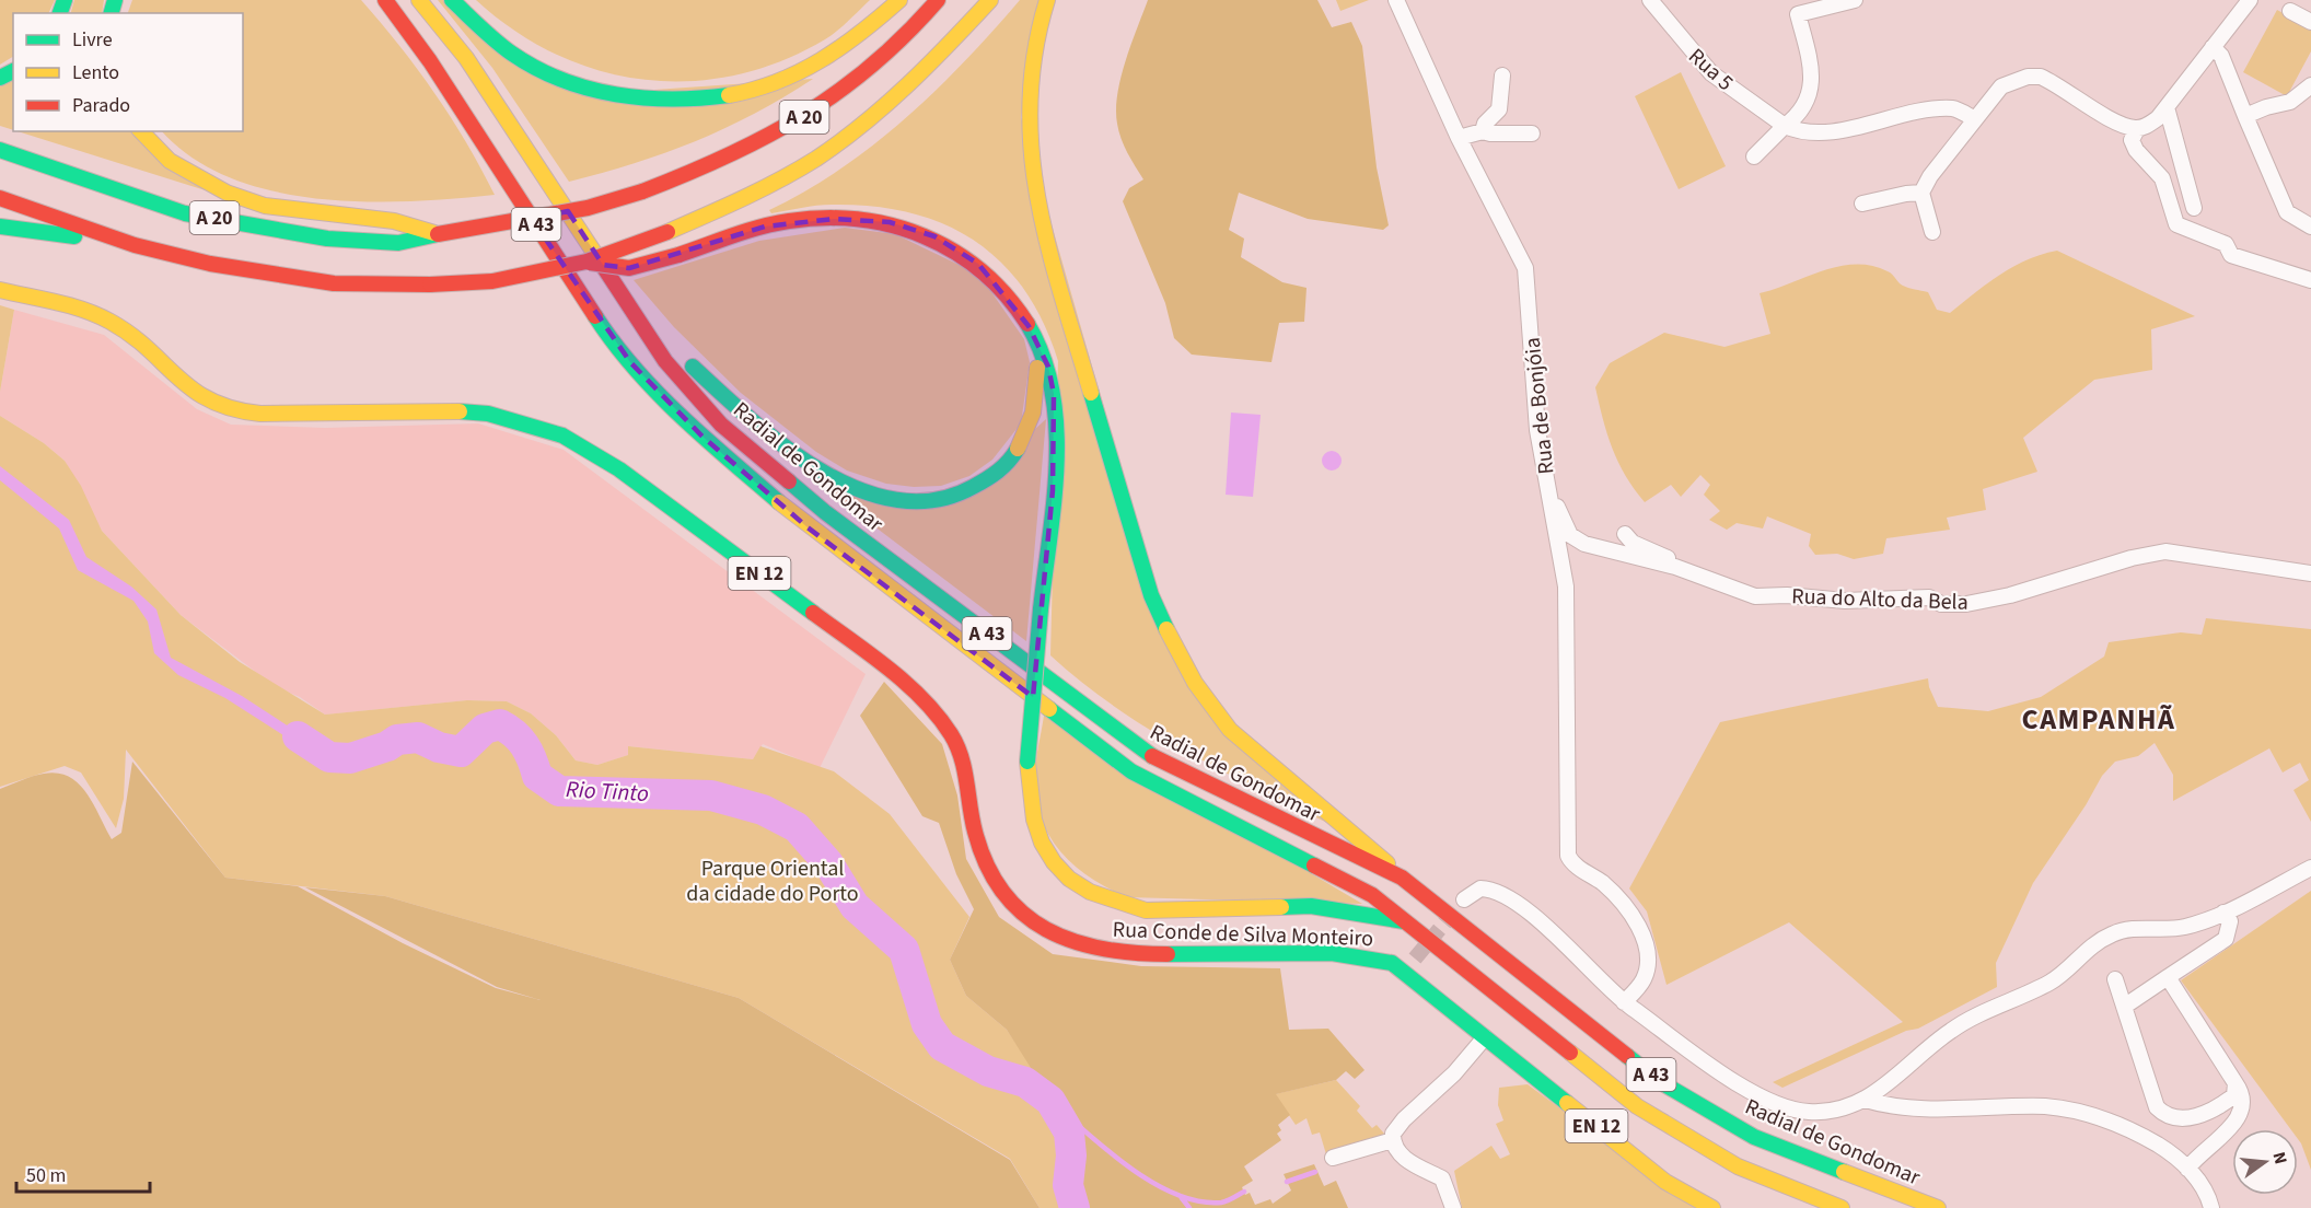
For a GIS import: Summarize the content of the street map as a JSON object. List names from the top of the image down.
{
  "streets": {
    "main road": [
      "A 20",
      "A 43",
      "Radial de Gondomar",
      "EN 12",
      "Rua Conde de Silva Monteiro"
    ],
    "street": ["Rua 5", "Rua de Bonjóia", "Rua do Alto da Bela"]
  },
  "crossings": [
    ["Rua de Bonjóia", "Rua do Alto da Bela"],
    ["EN 12", "Rua Conde de Silva Monteiro"]
  ],
  "districts": ["CAMPANHÃ"],
  "water": ["Rio Tinto"],
  "parks": ["Parque Oriental da cidade do Porto"],
  "legend": ["Livre", "Lento", "Parado"],
  "scale_bar": "50 m",
  "north": "right"
}
